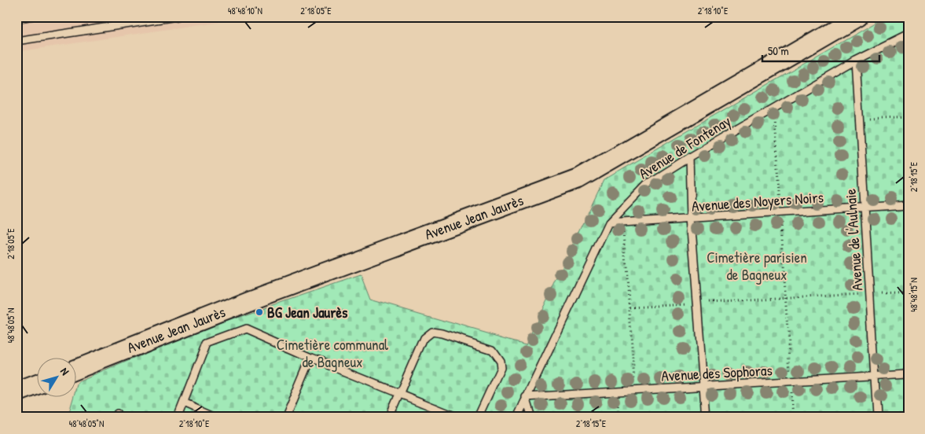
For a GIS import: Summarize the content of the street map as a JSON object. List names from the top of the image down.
{
  "streets": {
    "street": ["Avenue Jean Jaurès"],
    "lane": [
      "Avenue de Fontenay",
      "Avenue des Noyers Noirs",
      "Avenue de l'Aulnaie",
      "Avenue des Sophoras"
    ]
  },
  "crossings": [
    ["Avenue de Fontenay", "Avenue des Noyers Noirs"],
    ["Avenue de Fontenay", "Avenue de l'Aulnaie"],
    ["Avenue de Fontenay", "Avenue des Sophoras"],
    ["Avenue des Noyers Noirs", "Avenue de l'Aulnaie"],
    ["Avenue de l'Aulnaie", "Avenue des Sophoras"]
  ],
  "parks": ["Cimetière parisien de Bagneux", "Cimetière communal de Bagneux"],
  "places": ["BG Jean Jaurès"],
  "scale_bar": "50 m",
  "north": "top right",
  "coordinates": [
    "48°48'10\"N",
    "2°18'05\"E",
    "2°18'10\"E",
    "2°18'15\"E",
    "48°48'15\"N",
    "48°48'05\"N"
  ]
}
